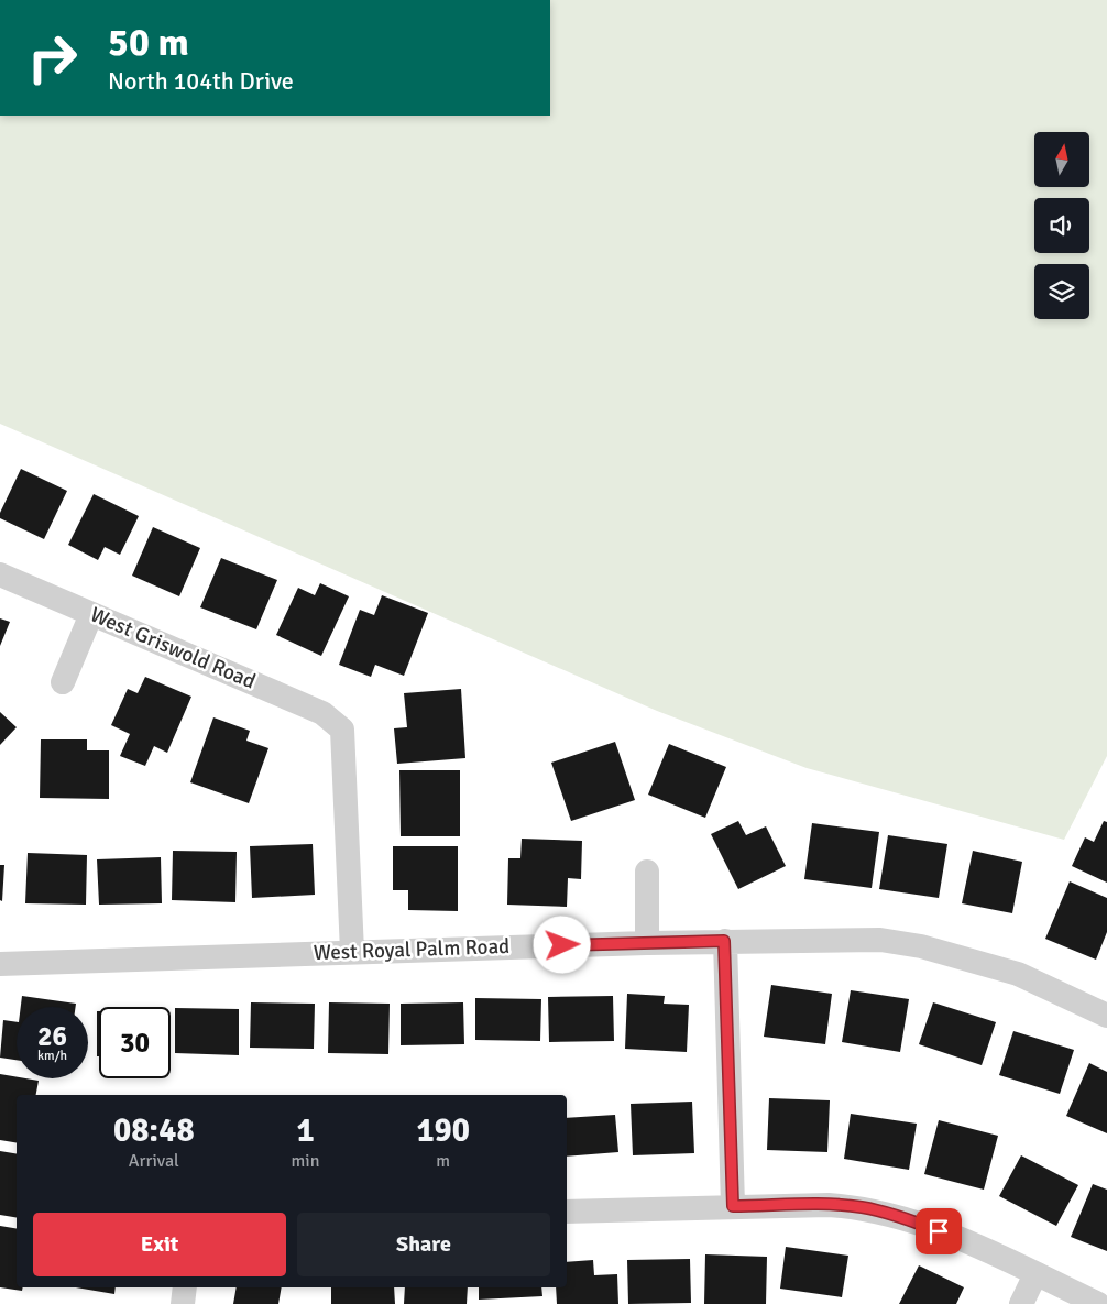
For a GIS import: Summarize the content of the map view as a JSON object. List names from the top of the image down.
{
  "streets": {
    "street": ["West Griswold Road", "West Royal Palm Road"]
  },
  "crossings": [
    ["West Griswold Road", "West Royal Palm Road"]
  ],
  "north": "top",
  "page": {
    "turn": ["50 m", "North 104th Drive"],
    "speed": "26 km/h",
    "limit": "30",
    "eta": [
      "08:48",
      "Arrival",
      "1",
      "min",
      "190",
      "m"
    ],
    "buttons": ["Exit", "Share"]
  }
}
